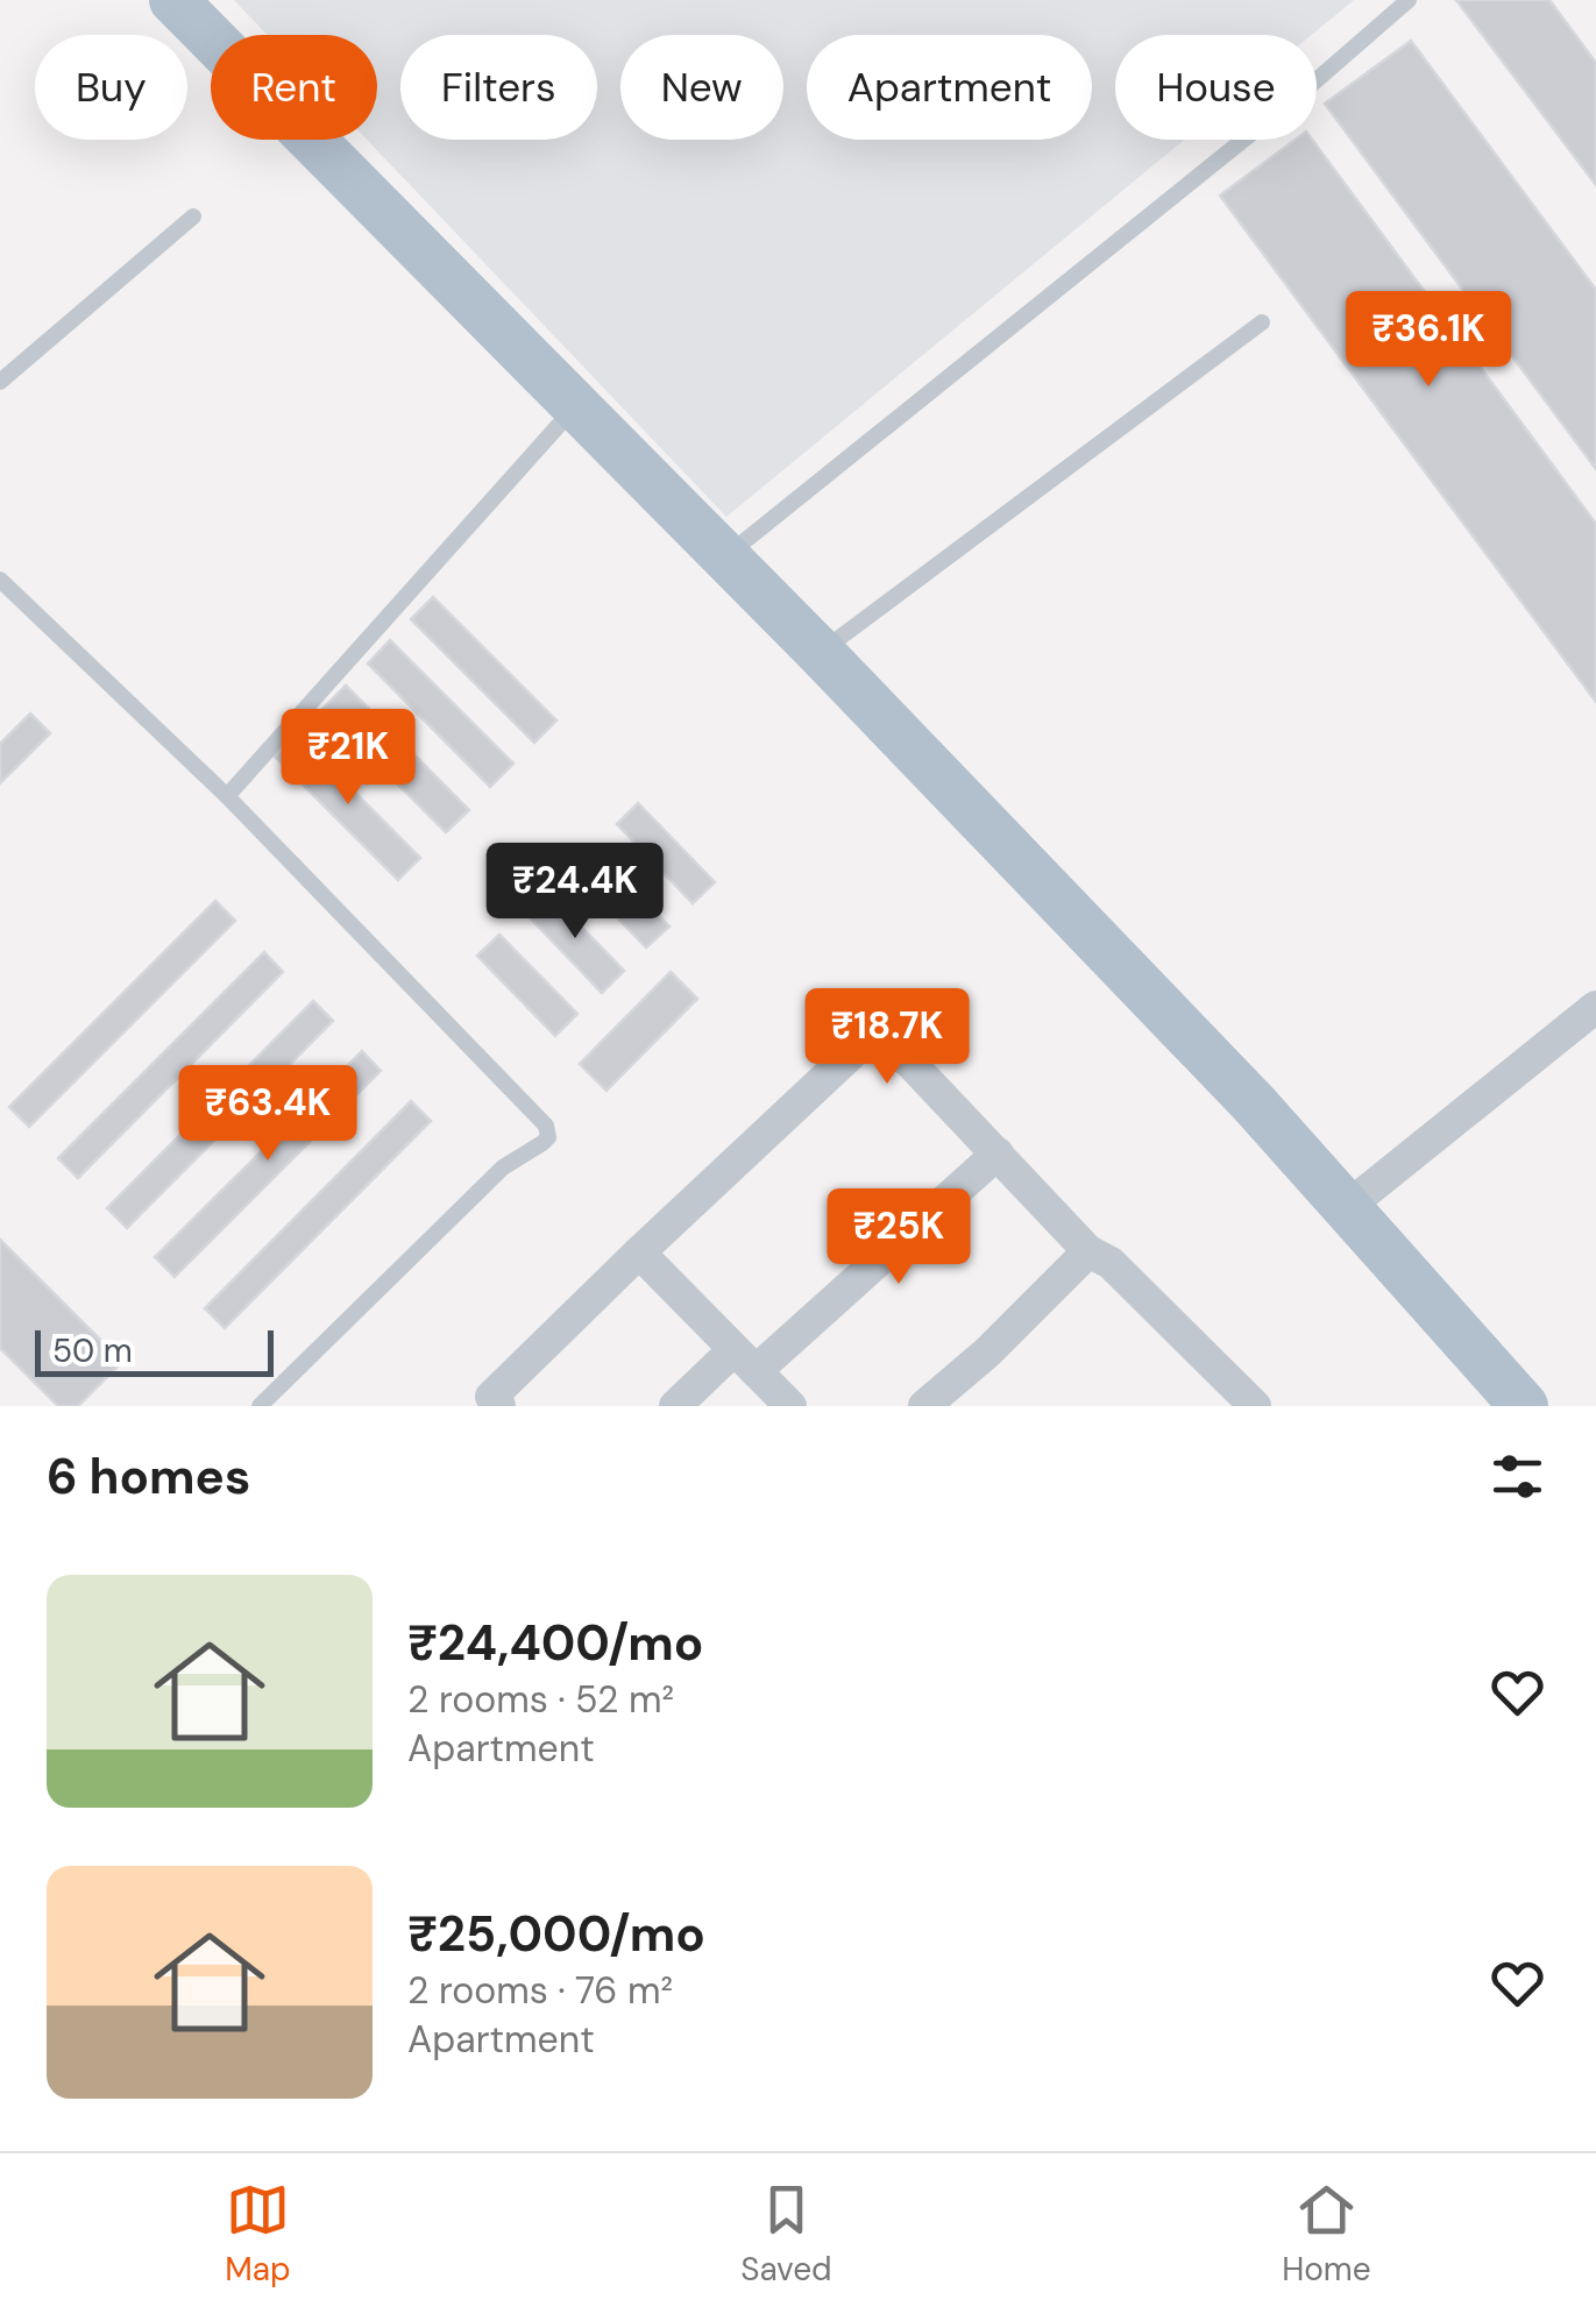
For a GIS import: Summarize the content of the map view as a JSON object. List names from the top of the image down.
{
  "scale_bar": "50 m",
  "page": {
    "chip": [
      "Buy",
      "Rent",
      "Filters",
      "New",
      "Apartment",
      "House"
    ],
    "price": [
      "₹36.1K",
      "₹21K",
      "₹24.4K",
      "₹18.7K",
      "₹63.4K",
      "₹25K"
    ],
    "scale": "50 m",
    "heading": "6 homes",
    "list": [
      {
        "name": "₹24,400/mo",
        "note": "2 rooms · 52 m² · Apartment"
      },
      {
        "name": "₹25,000/mo",
        "note": "2 rooms · 76 m² · Apartment"
      }
    ],
    "tabs": ["Map", "Saved", "Home"]
  }
}
